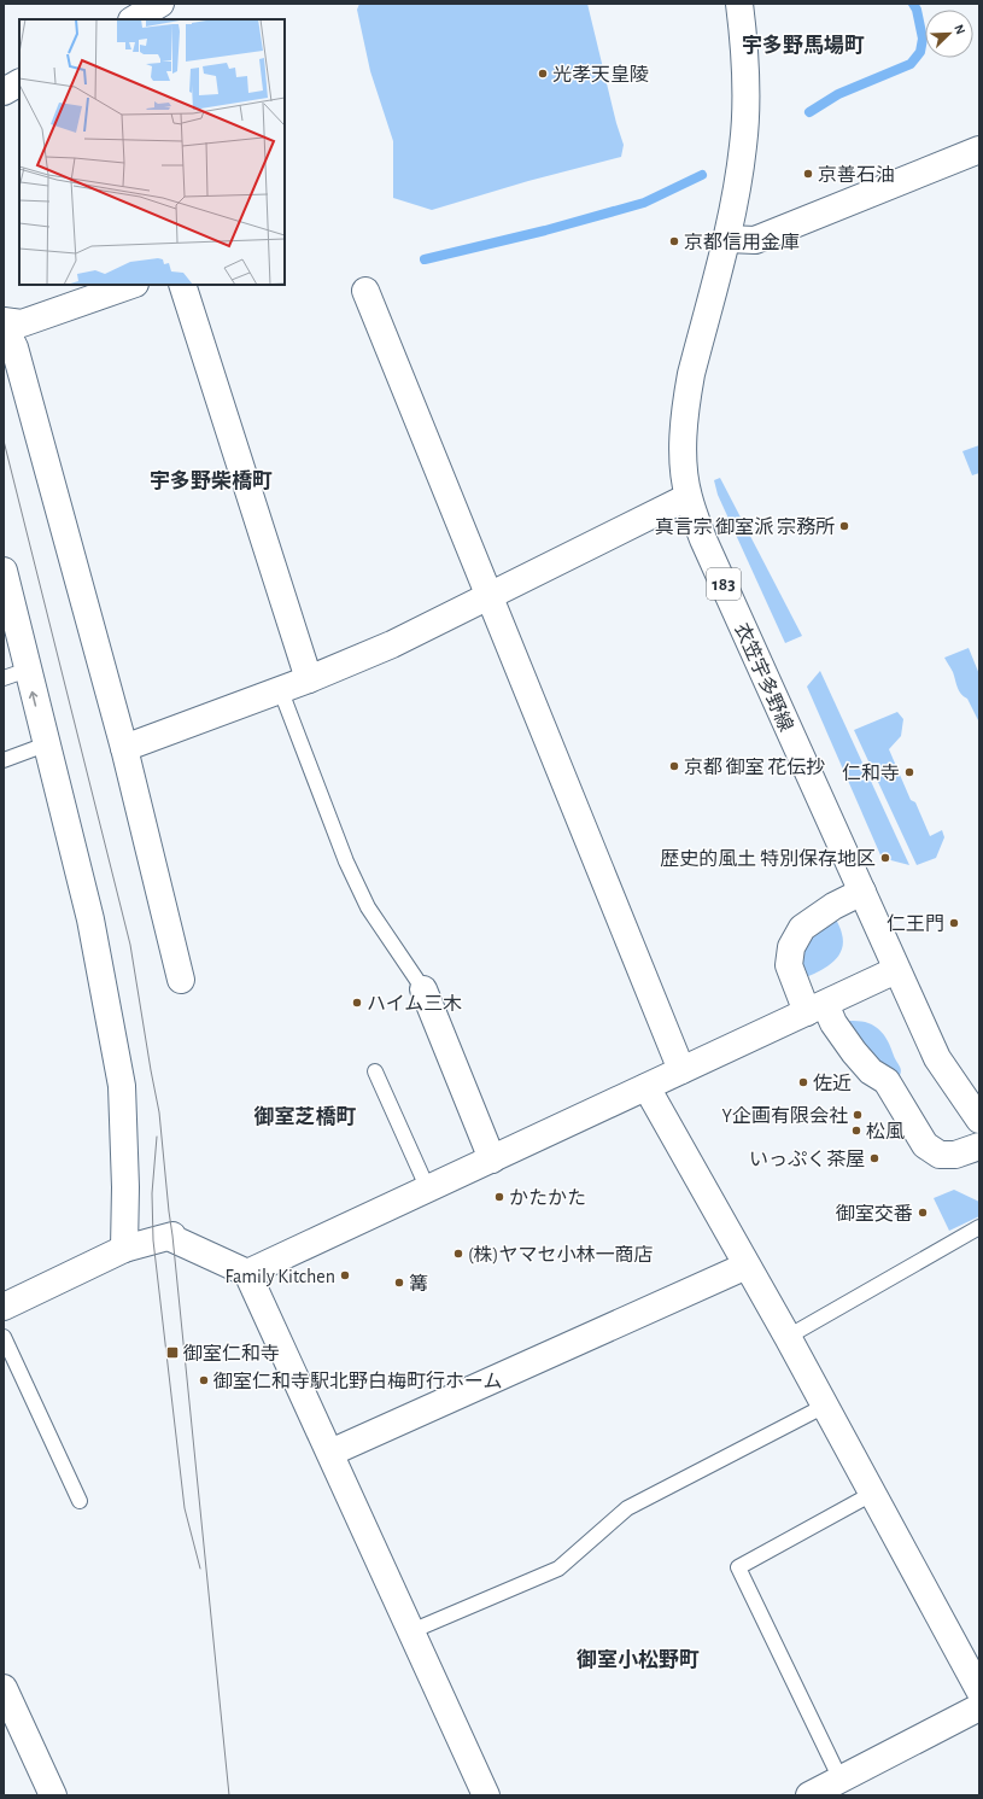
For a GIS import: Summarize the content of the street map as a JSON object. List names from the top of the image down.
{
  "streets": {
    "street": ["183", "衣笠宇多野線"]
  },
  "districts": [
    "宇多野馬場町",
    "宇多野柴橋町",
    "御室芝橋町",
    "御室小松野町"
  ],
  "places": {
    "other": [
      "光孝天皇陵",
      "京善石油",
      "京都信用金庫",
      "真言宗 御室派 宗務所",
      "京都 御室 花伝抄",
      "仁和寺",
      "歴史的風土 特別保存地区",
      "仁王門",
      "ハイム三木",
      "佐近",
      "Y企画有限会社",
      "松風",
      "いっぷく茶屋",
      "かたかた",
      "御室交番",
      "(株)ヤマセ小林一商店",
      "Family Kitchen",
      "篝",
      "御室仁和寺駅北野白梅町行ホーム"
    ],
    "transit": ["御室仁和寺"]
  },
  "north": "top right"
}
